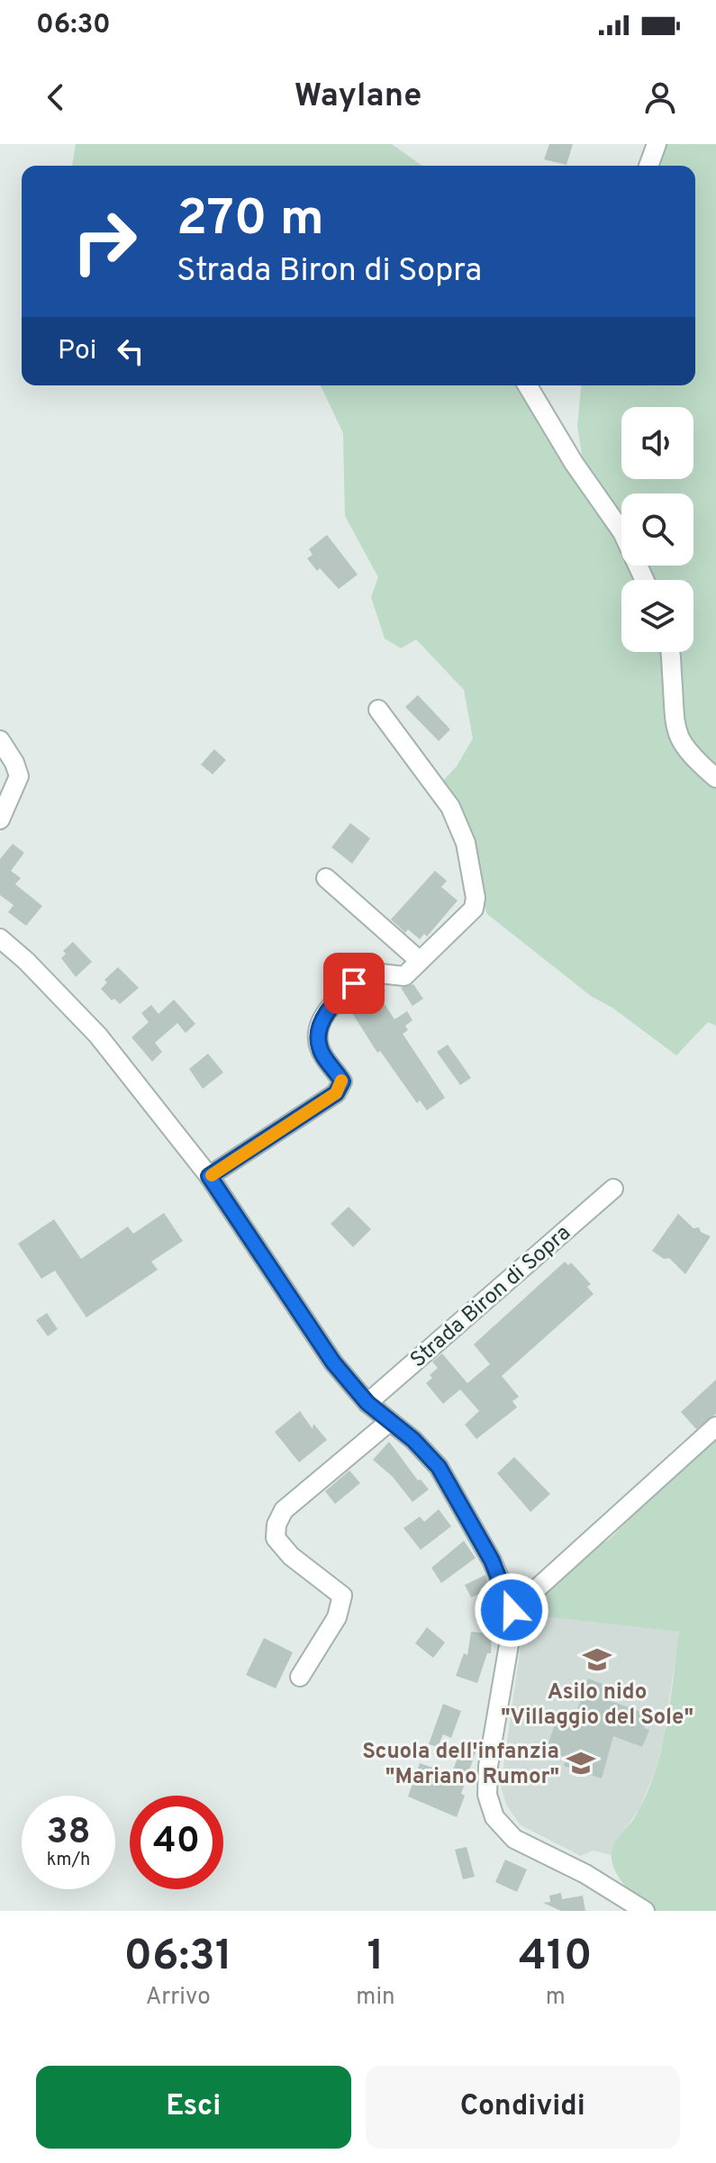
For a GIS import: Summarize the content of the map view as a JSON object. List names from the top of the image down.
{
  "streets": {
    "street": ["Strada Biron di Sopra"]
  },
  "places": {
    "school or university": ["Asilo nido \"Villaggio del Sole\"", "Scuola dell'infanzia \"Mariano Rumor\""]
  },
  "page": {
    "status": "06:30",
    "header": "Waylane",
    "turn": ["270 m", "Strada Biron di Sopra"],
    "then": "Poi",
    "speed": "38 km/h",
    "limit": "40",
    "eta": [
      "06:31",
      "Arrivo",
      "1",
      "min",
      "410",
      "m"
    ],
    "buttons": ["Esci", "Condividi"]
  }
}
